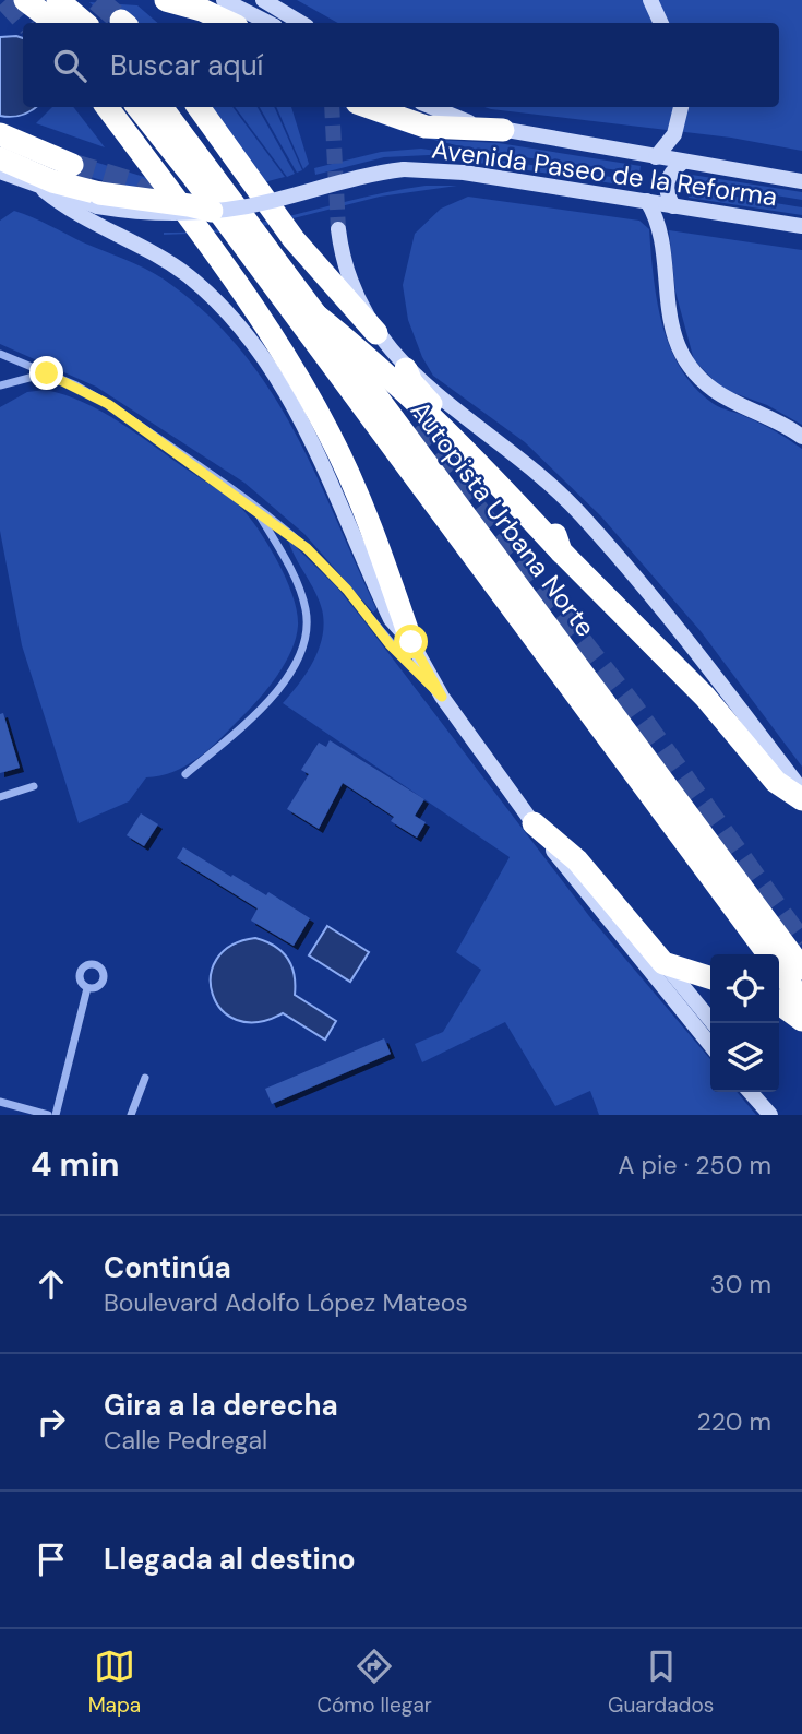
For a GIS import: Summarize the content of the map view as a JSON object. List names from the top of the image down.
{
  "streets": {
    "highway": ["Autopista Urbana Norte"],
    "main road": ["Avenida Paseo de la Reforma"]
  },
  "page": {
    "search": "Buscar aquí",
    "heading": ["4 min", "A pie · 250 m"],
    "list": [
      ["Continúa", "Boulevard Adolfo López Mateos", "30 m"],
      ["Gira a la derecha", "Calle Pedregal", "220 m"],
      "Llegada al destino"
    ],
    "nav": ["Mapa", "Cómo llegar", "Guardados"]
  }
}
